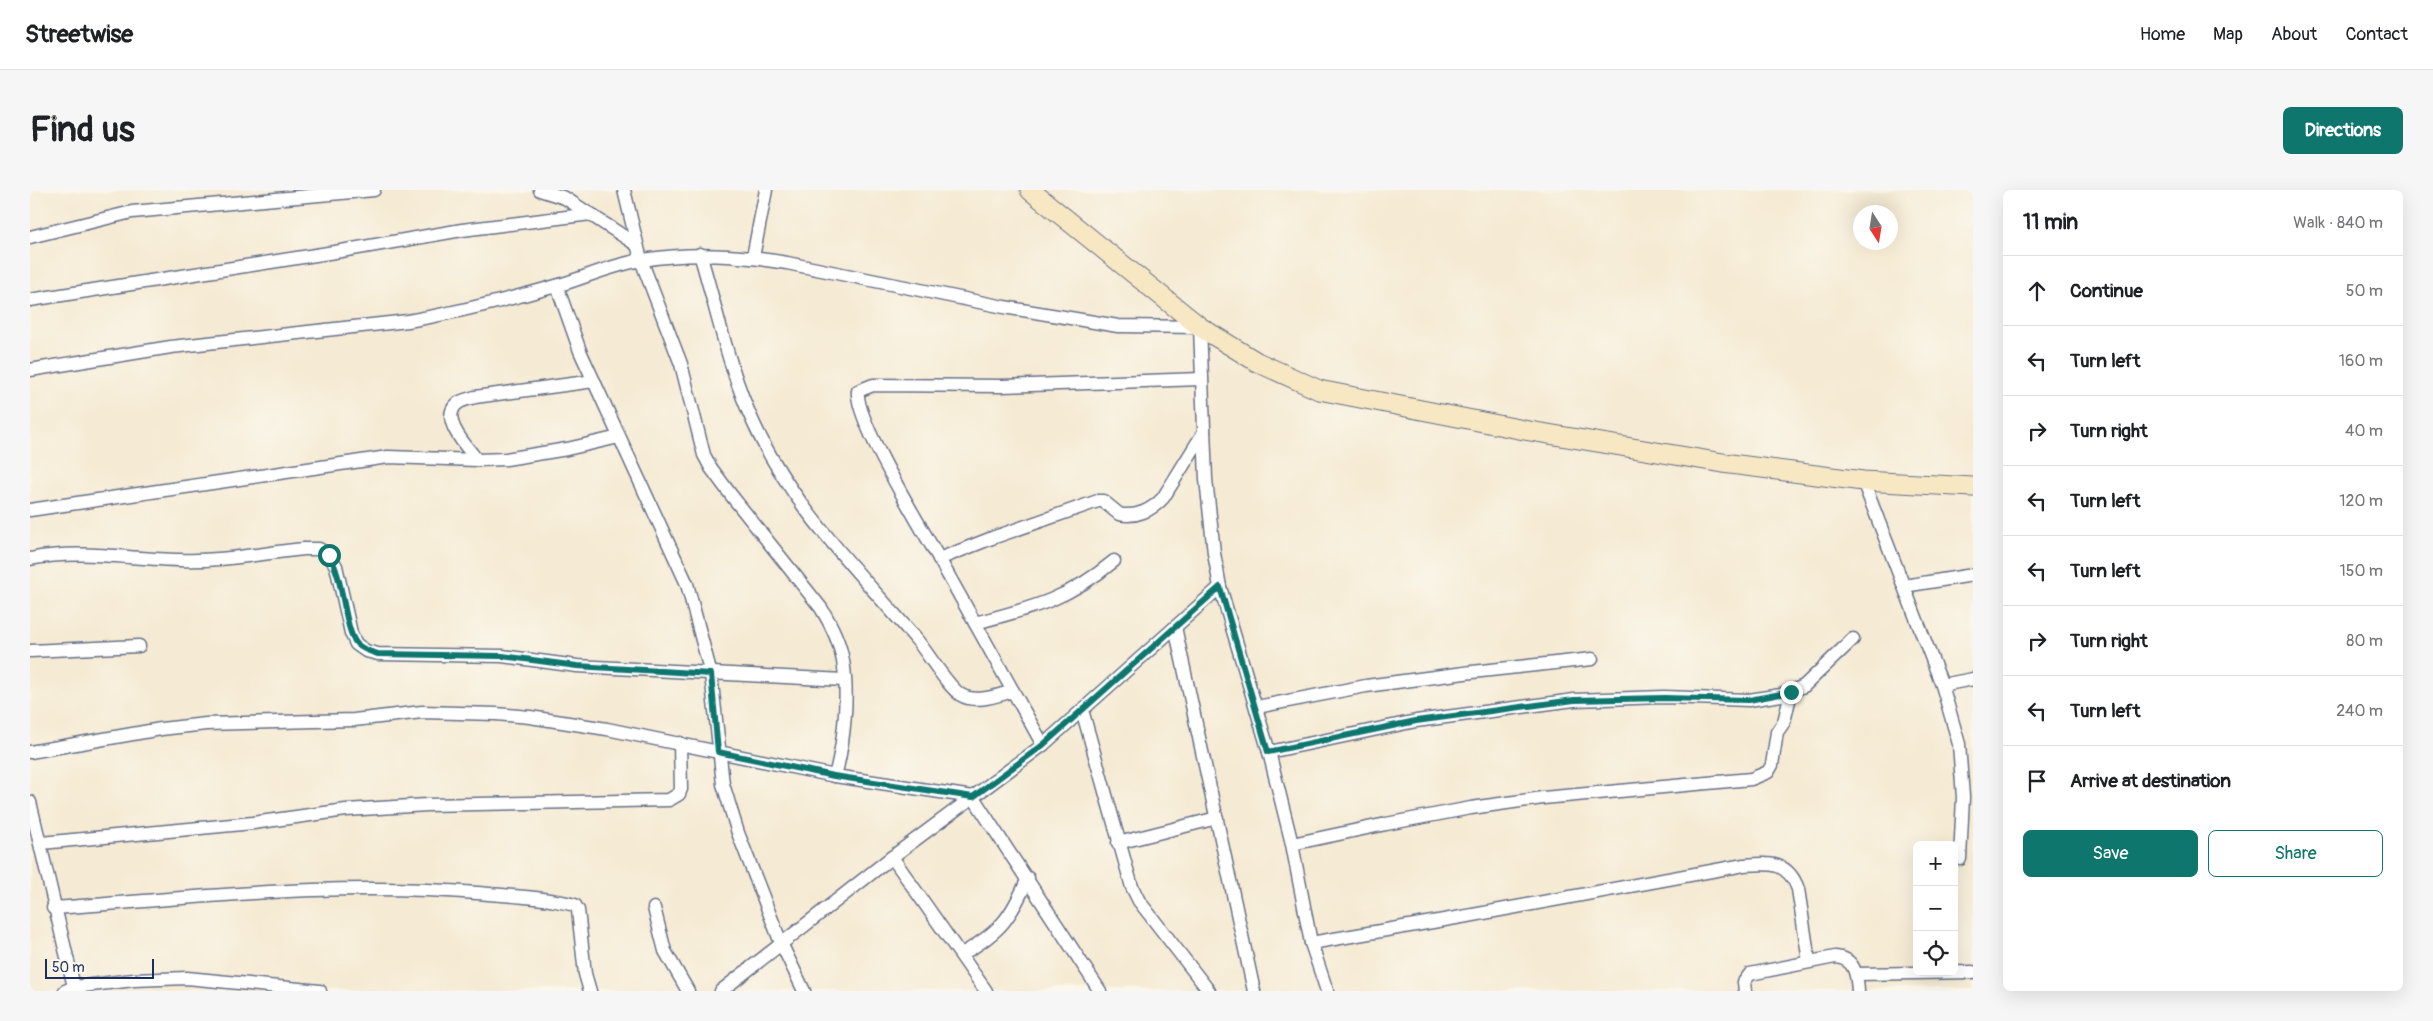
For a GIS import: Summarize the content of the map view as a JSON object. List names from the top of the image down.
{
  "scale_bar": "50 m",
  "north": "bottom",
  "page": {
    "header": "Streetwise",
    "nav": [
      "Home",
      "Map",
      "About",
      "Contact"
    ],
    "buttons": [
      "Directions",
      ["Save", "Share"]
    ],
    "title": "Find us",
    "heading": ["11 min", "Walk · 840 m"],
    "list": [
      ["Continue", "50 m"],
      ["Turn left", "160 m"],
      ["Turn right", "40 m"],
      ["Turn left", "120 m"],
      ["Turn left", "150 m"],
      ["Turn right", "80 m"],
      ["Turn left", "240 m"],
      "Arrive at destination"
    ],
    "map_buttons": ["+", "−"],
    "scale": "50 m"
  }
}
